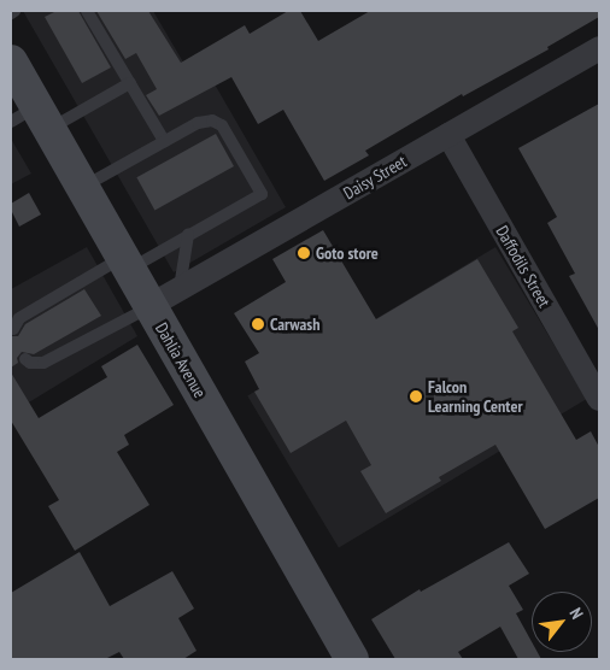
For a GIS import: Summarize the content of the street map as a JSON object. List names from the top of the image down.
{
  "streets": {
    "street": ["Daisy Street", "Daffodils Street", "Dahlia Avenue"]
  },
  "crossings": [
    ["Daisy Street", "Daffodils Street"],
    ["Daisy Street", "Dahlia Avenue"]
  ],
  "places": ["Goto store", "Carwash", "Falcon Learning Center"],
  "north": "top right"
}
